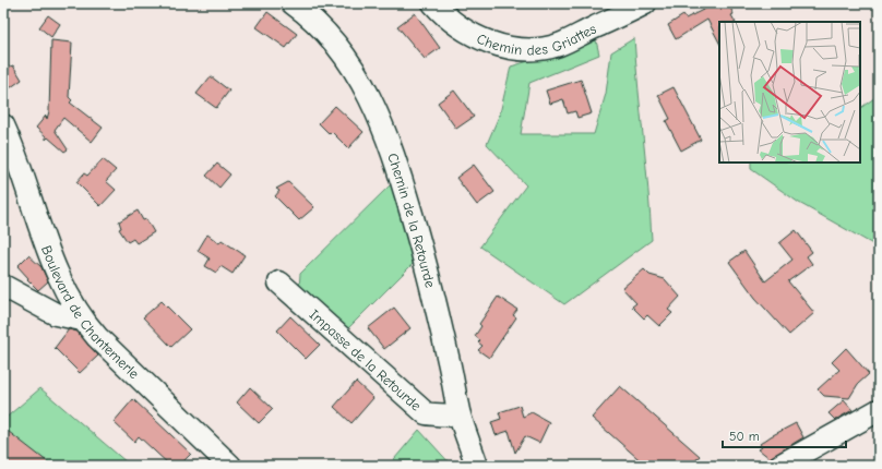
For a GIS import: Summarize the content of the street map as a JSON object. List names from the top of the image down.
{
  "streets": {
    "street": [
      "Chemin des Griattes",
      "Chemin de la Retourde",
      "Boulevard de Chantemerle",
      "Impasse de la Retourde"
    ]
  },
  "crossings": [
    ["Chemin de la Retourde", "Impasse de la Retourde"]
  ],
  "scale_bar": "50 m"
}
